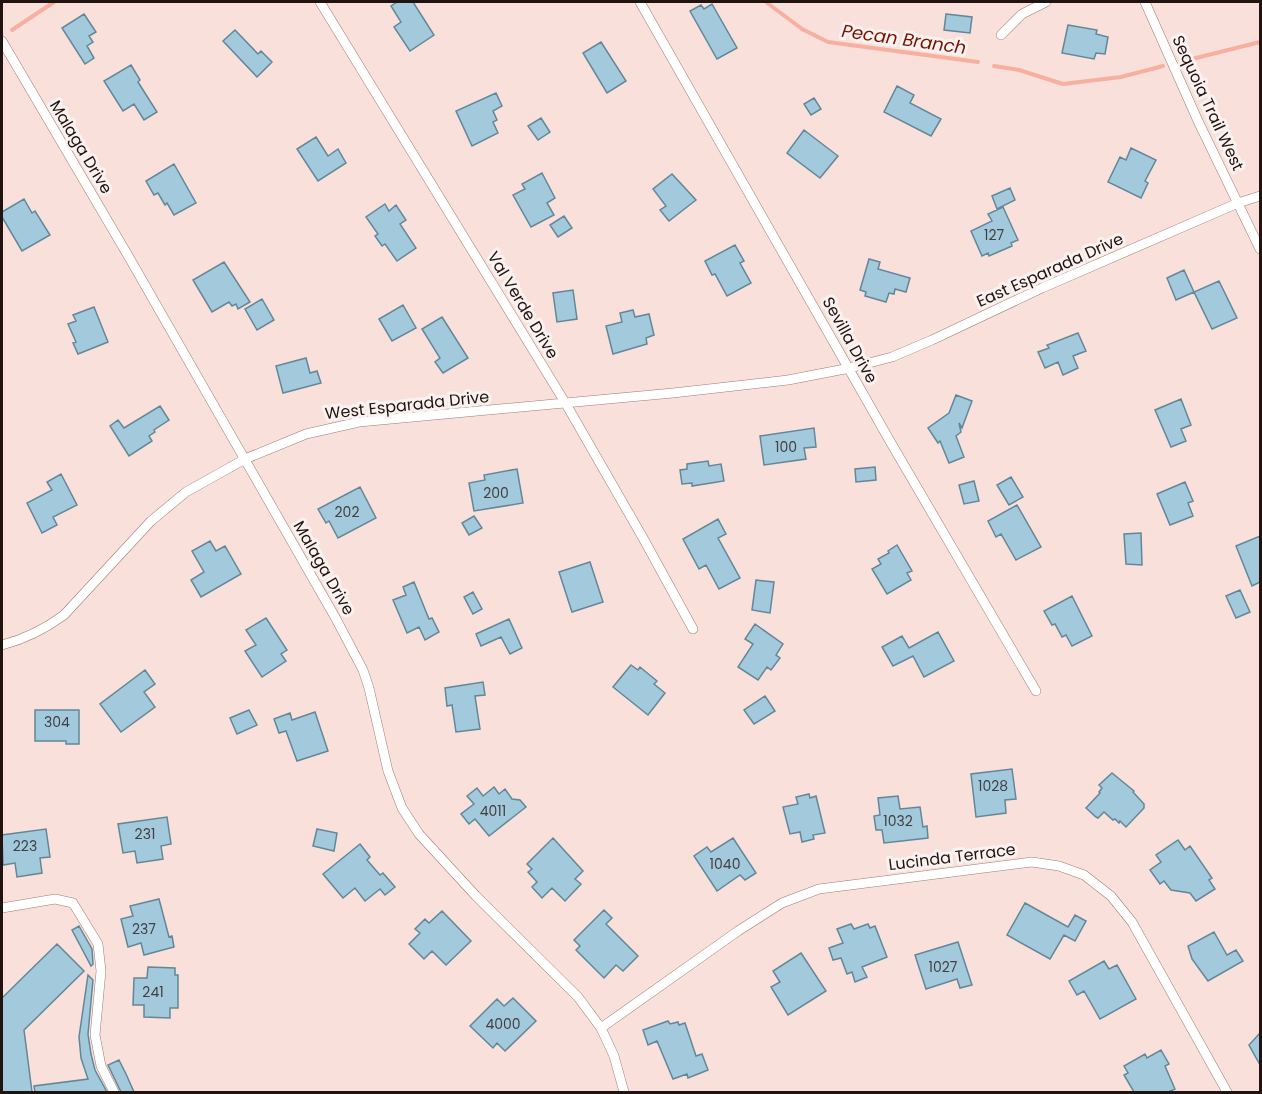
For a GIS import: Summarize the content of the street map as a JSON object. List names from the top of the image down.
{
  "streets": {
    "street": [
      "Sequoia Trail West",
      "Malaga Drive",
      "East Esparada Drive",
      "Val Verde Drive",
      "Sevilla Drive",
      "West Esparada Drive",
      "Lucinda Terrace"
    ]
  },
  "crossings": [
    ["Sequoia Trail West", "East Esparada Drive"],
    ["Malaga Drive", "West Esparada Drive"],
    ["Malaga Drive", "Lucinda Terrace"],
    ["East Esparada Drive", "Sevilla Drive"],
    ["East Esparada Drive", "West Esparada Drive"],
    ["Val Verde Drive", "West Esparada Drive"],
    ["Sevilla Drive", "West Esparada Drive"]
  ],
  "water": ["Pecan Branch"],
  "house_numbers": [
    "127",
    "100",
    "200",
    "202",
    "304",
    "1028",
    "4011",
    "1032",
    "231",
    "223",
    "1040",
    "237",
    "1027",
    "241",
    "4000"
  ]
}
